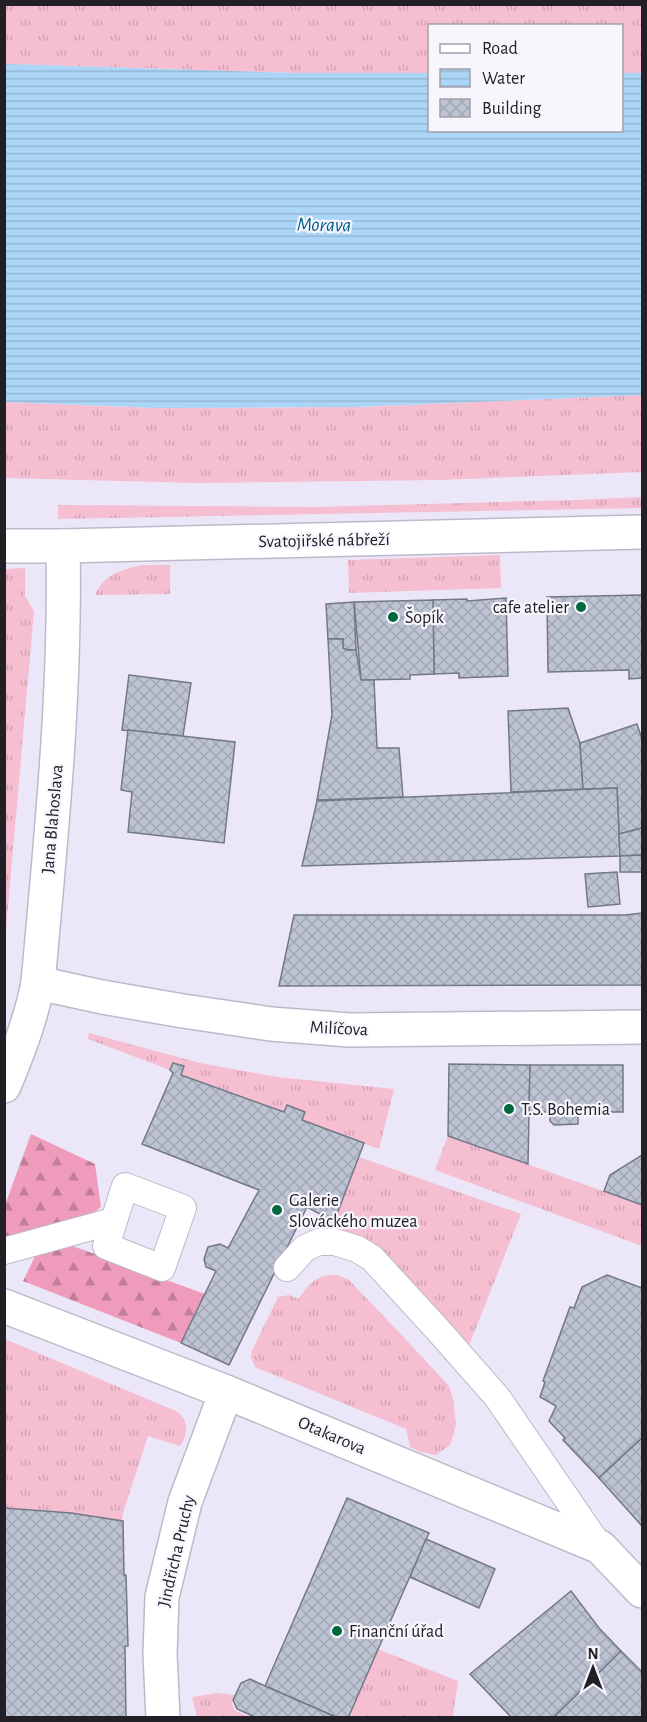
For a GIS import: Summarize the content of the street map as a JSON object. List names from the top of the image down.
{
  "streets": {
    "street": [
      "Svatojiřské nábřeží",
      "Jana Blahoslava",
      "Milíčova",
      "Otakarova",
      "Jindřicha Pruchy"
    ]
  },
  "crossings": [
    ["Svatojiřské nábřeží", "Jana Blahoslava"],
    ["Jana Blahoslava", "Milíčova"],
    ["Otakarova", "Jindřicha Pruchy"]
  ],
  "water": ["Morava"],
  "places": [
    "cafe atelier",
    "Šopík",
    "T.S. Bohemia",
    "Galerie Slováckého muzea",
    "Finanční úřad"
  ],
  "legend": ["Road", "Water", "Building"],
  "north": "top"
}
